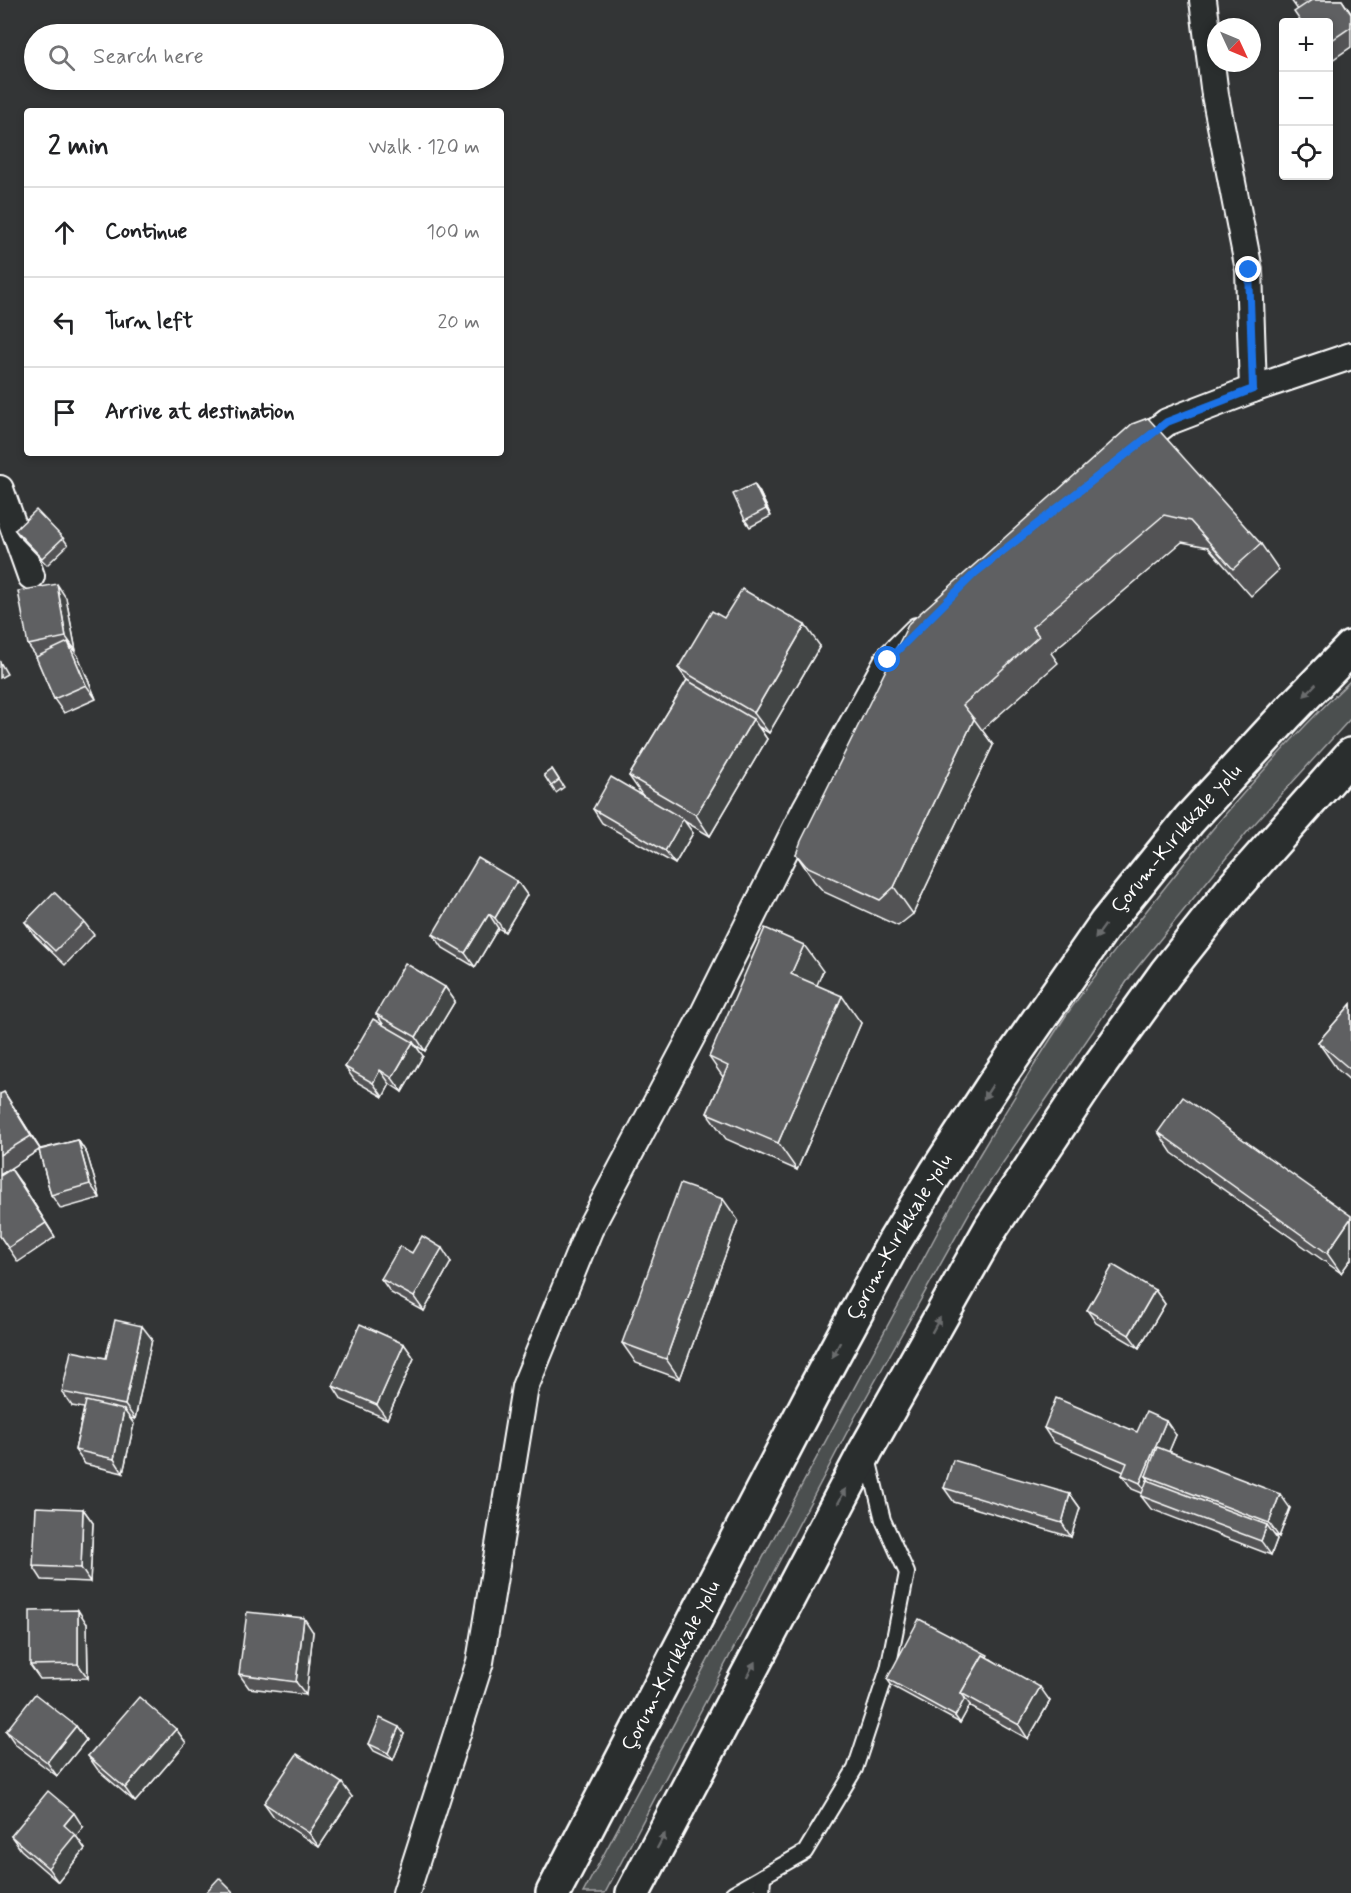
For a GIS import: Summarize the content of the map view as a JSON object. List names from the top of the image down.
{
  "streets": {
    "highway": ["Çorum-Kırıkkale yolu"]
  },
  "north": "bottom right",
  "page": {
    "map_buttons": ["+", "−"],
    "search": "Search here",
    "heading": ["2 min", "Walk · 120 m"],
    "list": [
      ["Continue", "100 m"],
      ["Turn left", "20 m"],
      "Arrive at destination"
    ]
  }
}
